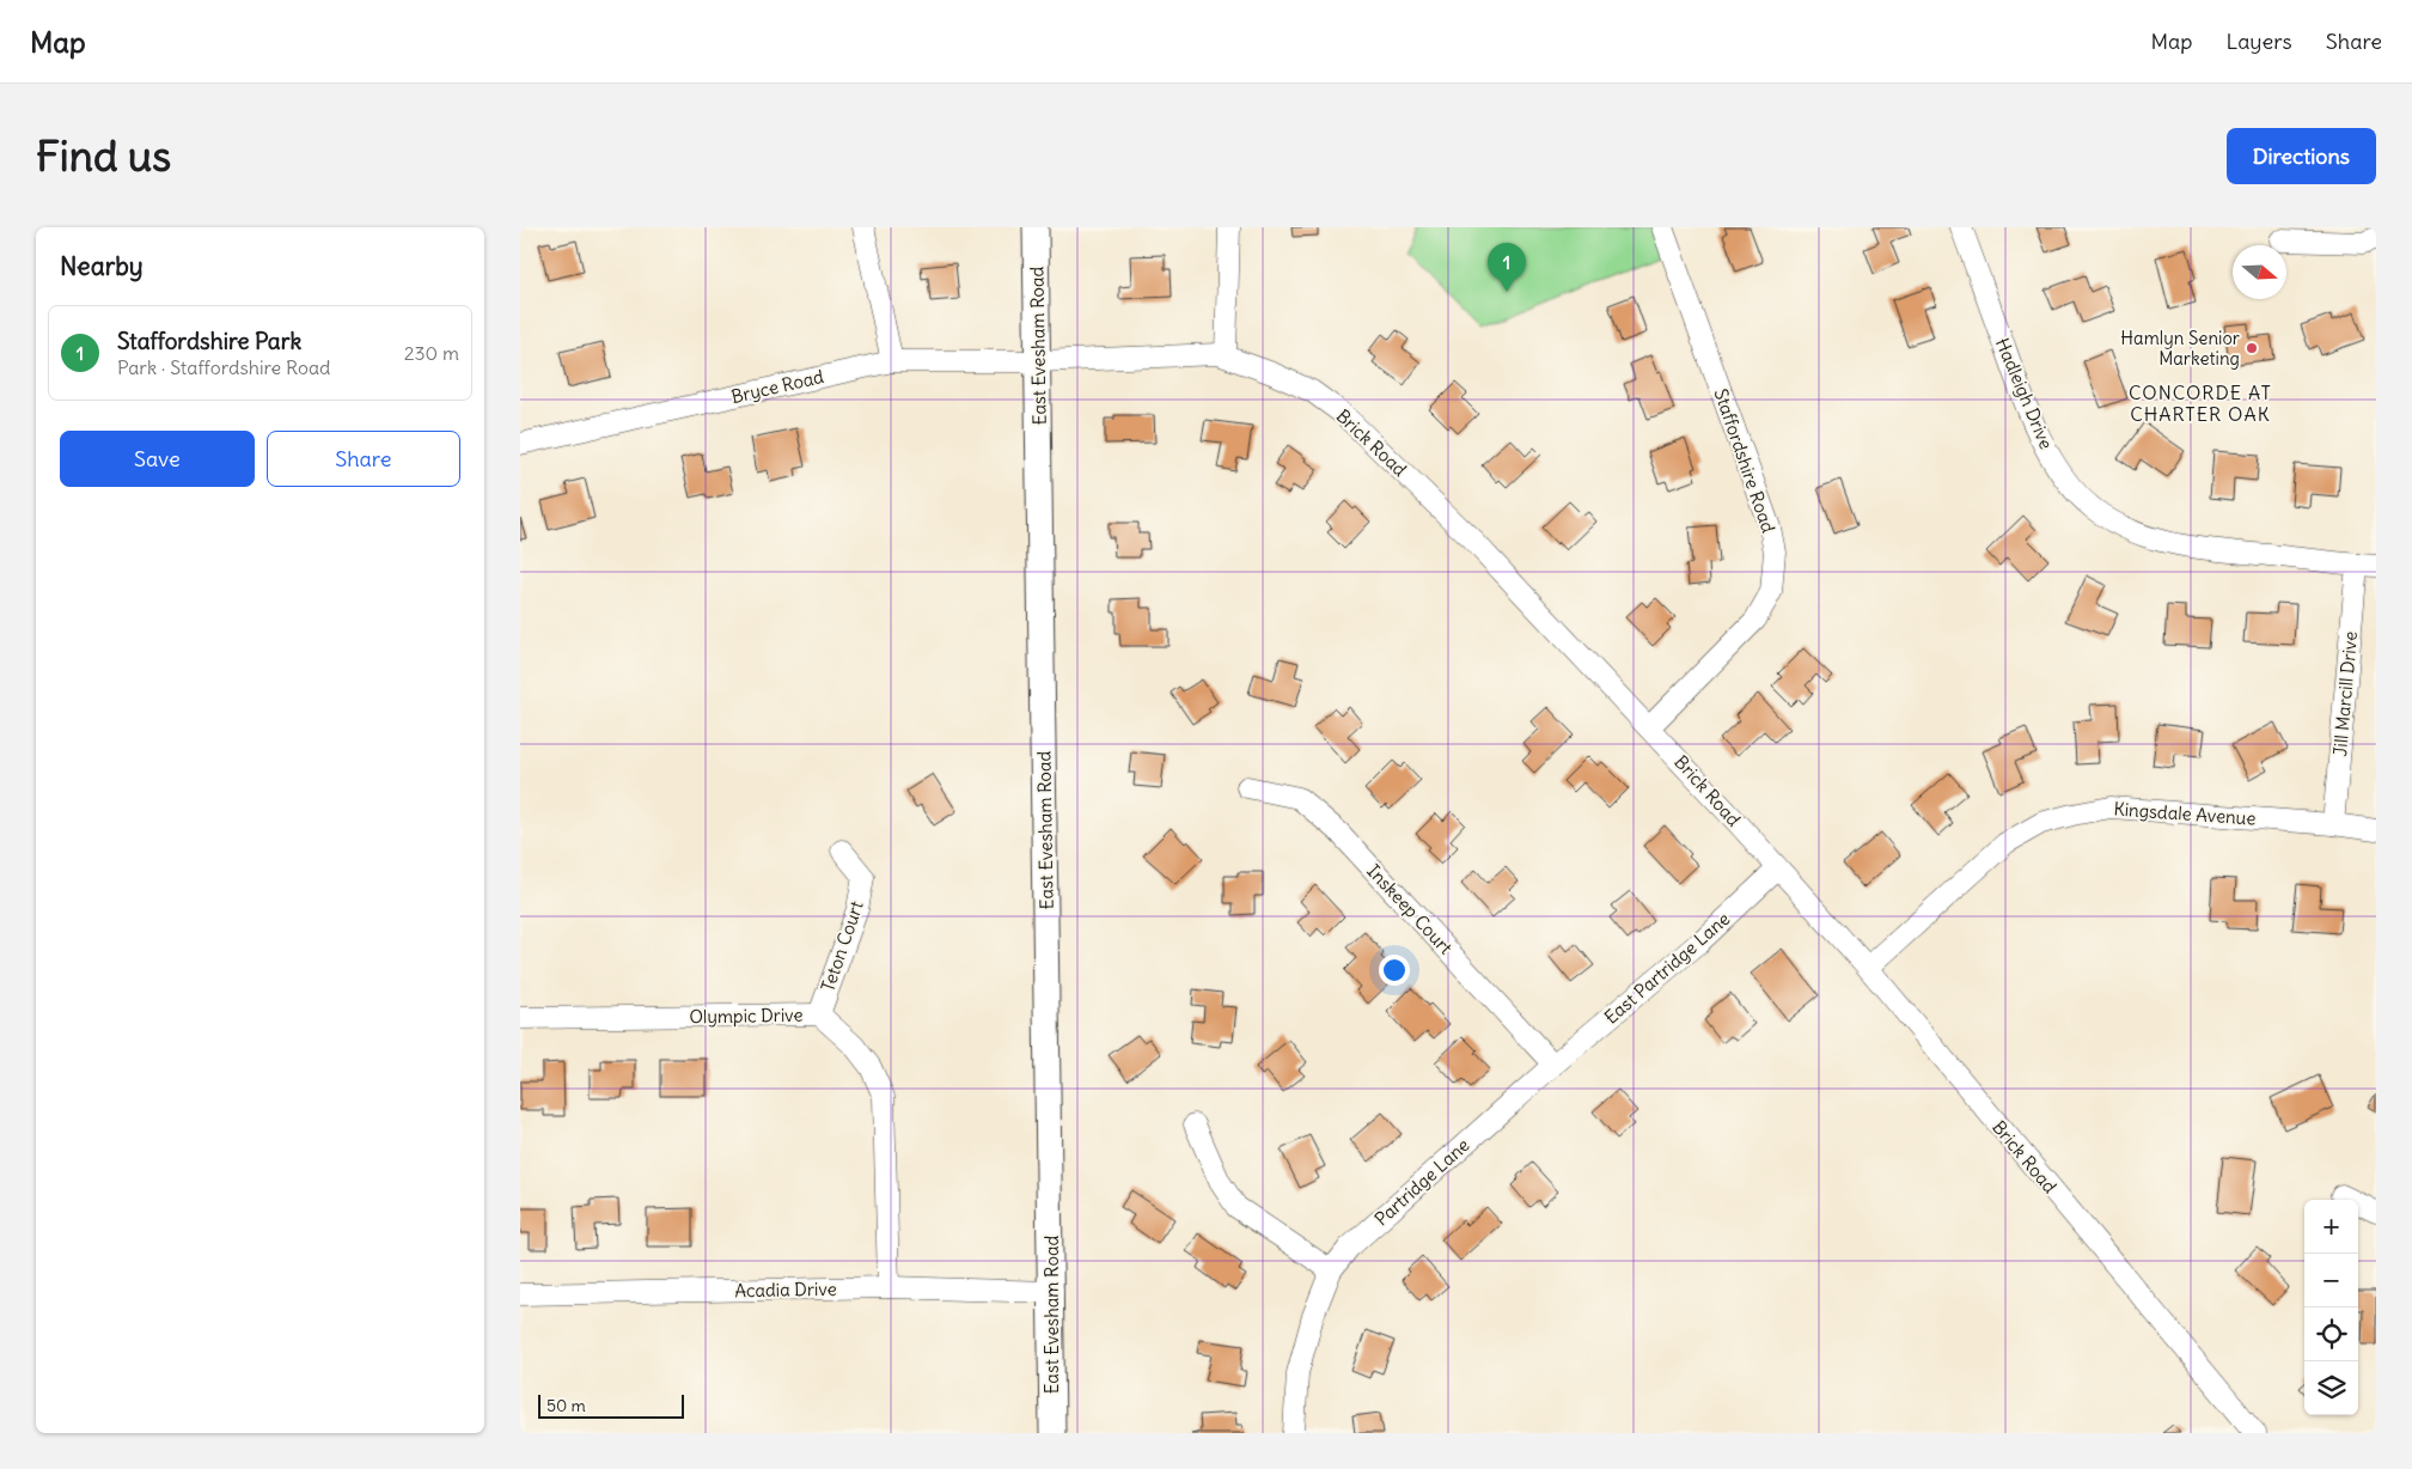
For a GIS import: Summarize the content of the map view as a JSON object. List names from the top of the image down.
{
  "streets": {
    "main road": ["East Evesham Road"],
    "street": [
      "Bryce Road",
      "Hadleigh Drive",
      "Brick Road",
      "Staffordshire Road",
      "Jill Marcill Drive",
      "Kingsdale Avenue",
      "Inskeep Court",
      "Teton Court",
      "East Partridge Lane",
      "Olympic Drive",
      "Partridge Lane",
      "Acadia Drive"
    ]
  },
  "crossings": [
    ["East Evesham Road", "Bryce Road"],
    ["East Evesham Road", "Brick Road"],
    ["East Evesham Road", "Acadia Drive"],
    ["Bryce Road", "Brick Road"],
    ["Hadleigh Drive", "Jill Marcill Drive"],
    ["Brick Road", "Staffordshire Road"],
    ["Brick Road", "Kingsdale Avenue"],
    ["Brick Road", "East Partridge Lane"],
    ["Jill Marcill Drive", "Kingsdale Avenue"],
    ["Inskeep Court", "East Partridge Lane"],
    ["Inskeep Court", "Partridge Lane"],
    ["Teton Court", "Olympic Drive"],
    ["East Partridge Lane", "Partridge Lane"],
    ["Olympic Drive", "Acadia Drive"]
  ],
  "districts": ["CONCORDE AT CHARTER OAK"],
  "places": ["Hamlyn Senior Marketing"],
  "scale_bar": "50 m",
  "north": "right",
  "page": {
    "header": "Map",
    "nav": ["Map", "Layers", "Share"],
    "buttons": [
      "Directions",
      ["Save", "Share"]
    ],
    "title": "Find us",
    "heading": "Nearby",
    "pins": "1",
    "list": [
      {
        "mark": "1",
        "name": "Staffordshire Park",
        "note": "Park · Staffordshire Road",
        "value": "230 m"
      }
    ],
    "map_buttons": ["+", "−"],
    "scale": "50 m"
  }
}
